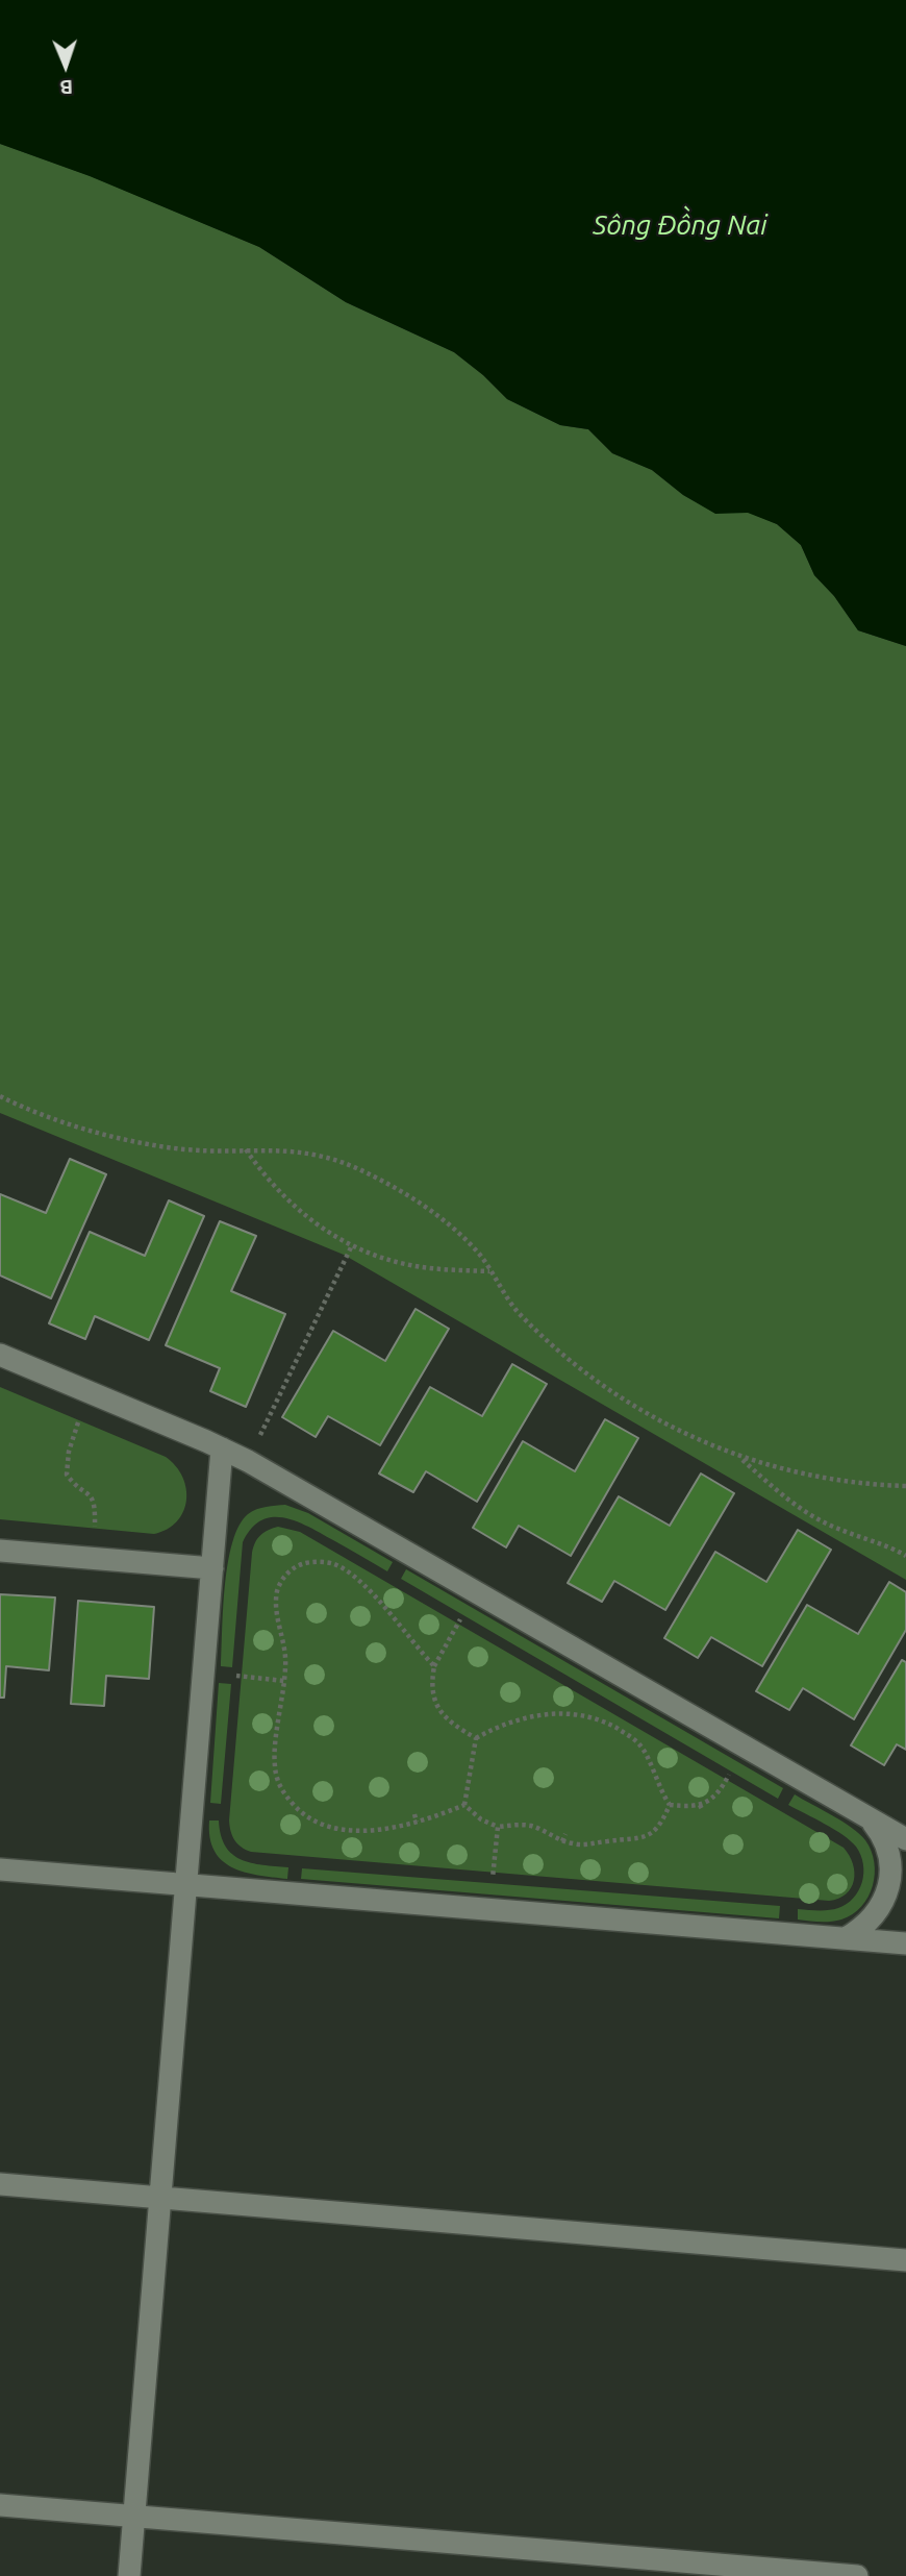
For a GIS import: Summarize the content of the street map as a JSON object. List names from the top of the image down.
{
  "water": ["Sông Đồng Nai"],
  "north": "bottom"
}
